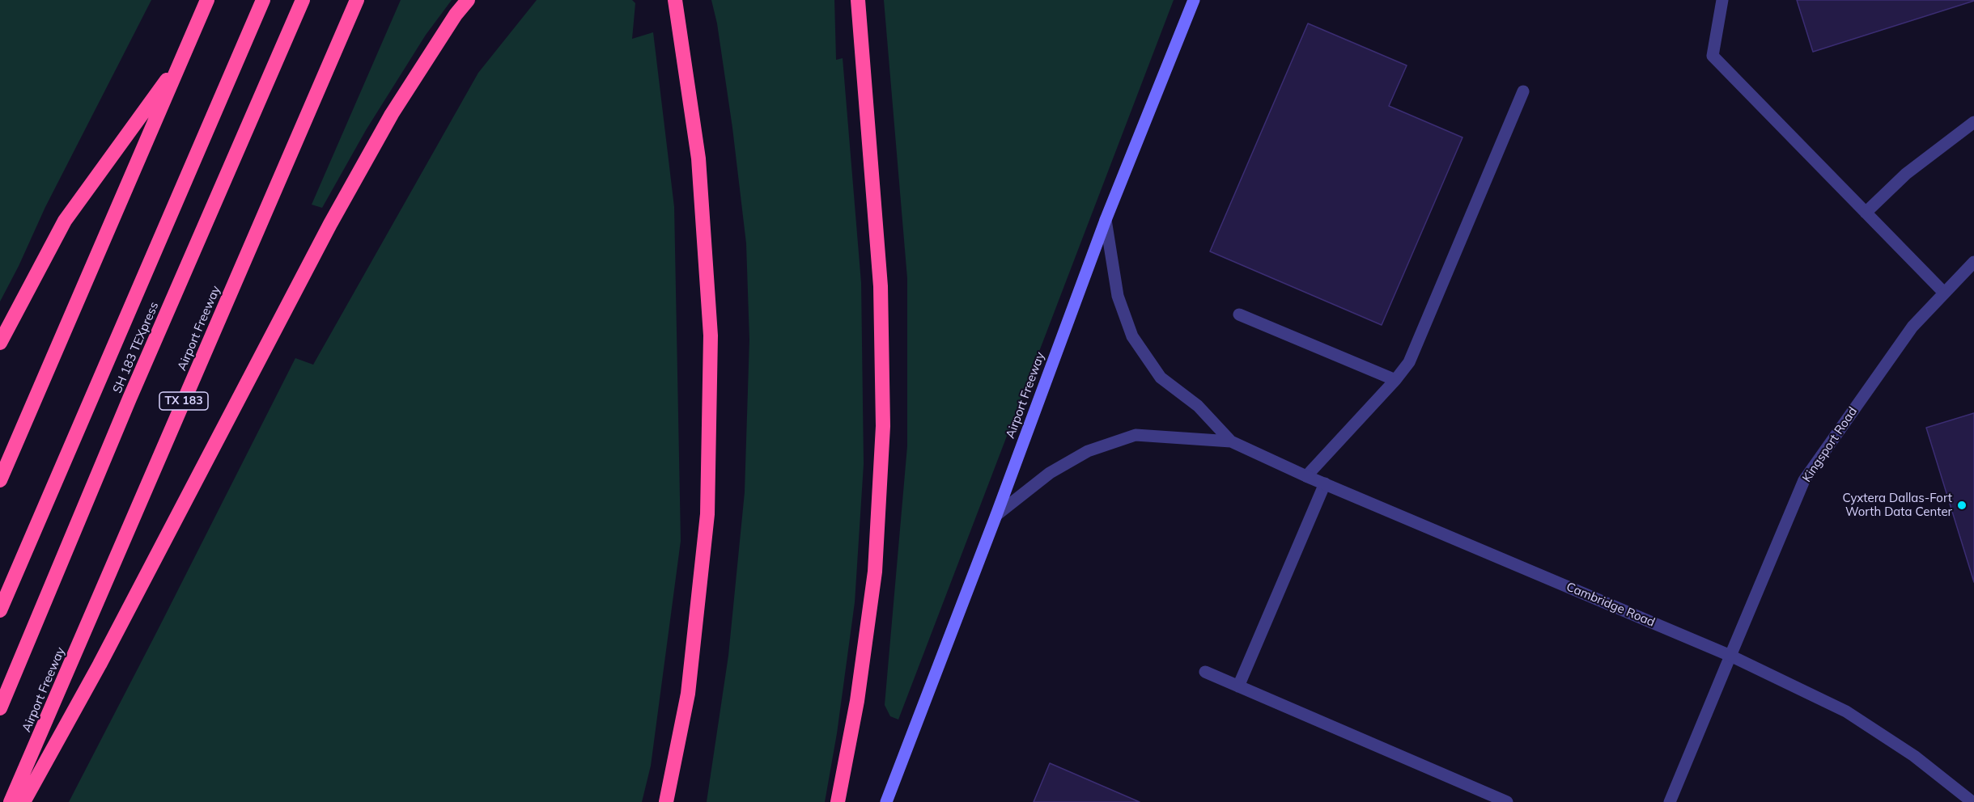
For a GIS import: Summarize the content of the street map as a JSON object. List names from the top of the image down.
{
  "streets": {
    "highway": ["Airport Freeway", "SH 183 TEXpress", "TX 183"],
    "street": ["Kingsport Road", "Cambridge Road"]
  },
  "crossings": [
    ["Airport Freeway", "Cambridge Road"],
    ["Kingsport Road", "Cambridge Road"]
  ],
  "places": ["Cyxtera Dallas-Fort Worth Data Center"]
}
